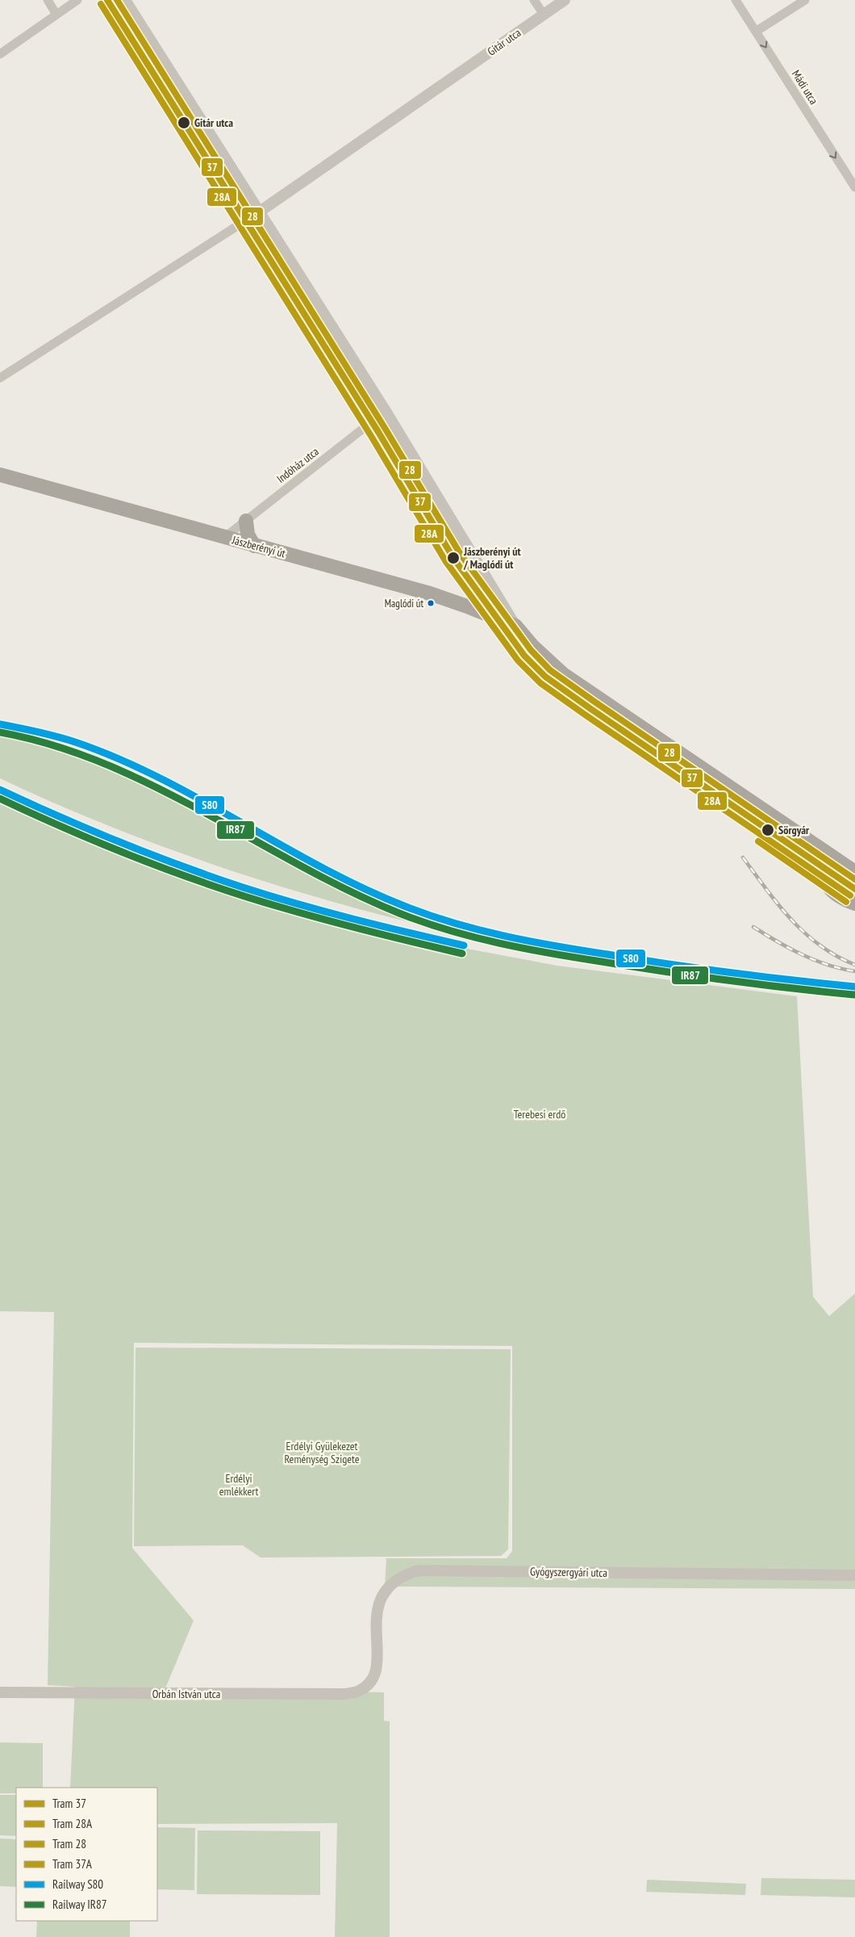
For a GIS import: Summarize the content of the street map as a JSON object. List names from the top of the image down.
{
  "streets": {
    "main road": ["Jászberényi út"],
    "street": [
      "Gitár utca",
      "Mádi utca",
      "Indóház utca",
      "Gyógyszergyári utca",
      "Orbán István utca"
    ]
  },
  "crossings": [
    ["Indóház utca", "Jászberényi út"],
    ["Gyógyszergyári utca", "Orbán István utca"]
  ],
  "one_way": ["Mádi utca"],
  "parks": ["Terebesi erdő", "Erdélyi Gyülekezet Reménység Szigete", "Erdélyi emlékkert"],
  "places": [
    "Gitár utca",
    "Jászberényi út / Maglódi út",
    "Maglódi út",
    "Sörgyár"
  ],
  "lines": [
    "tram line 37",
    "tram line 28",
    "tram line 28A",
    "rail line S80",
    "rail line IR87",
    "tram line 37A"
  ],
  "legend": [
    "Tram 37",
    "Tram 28A",
    "Tram 28",
    "Tram 37A",
    "Railway S80",
    "Railway IR87"
  ]
}
